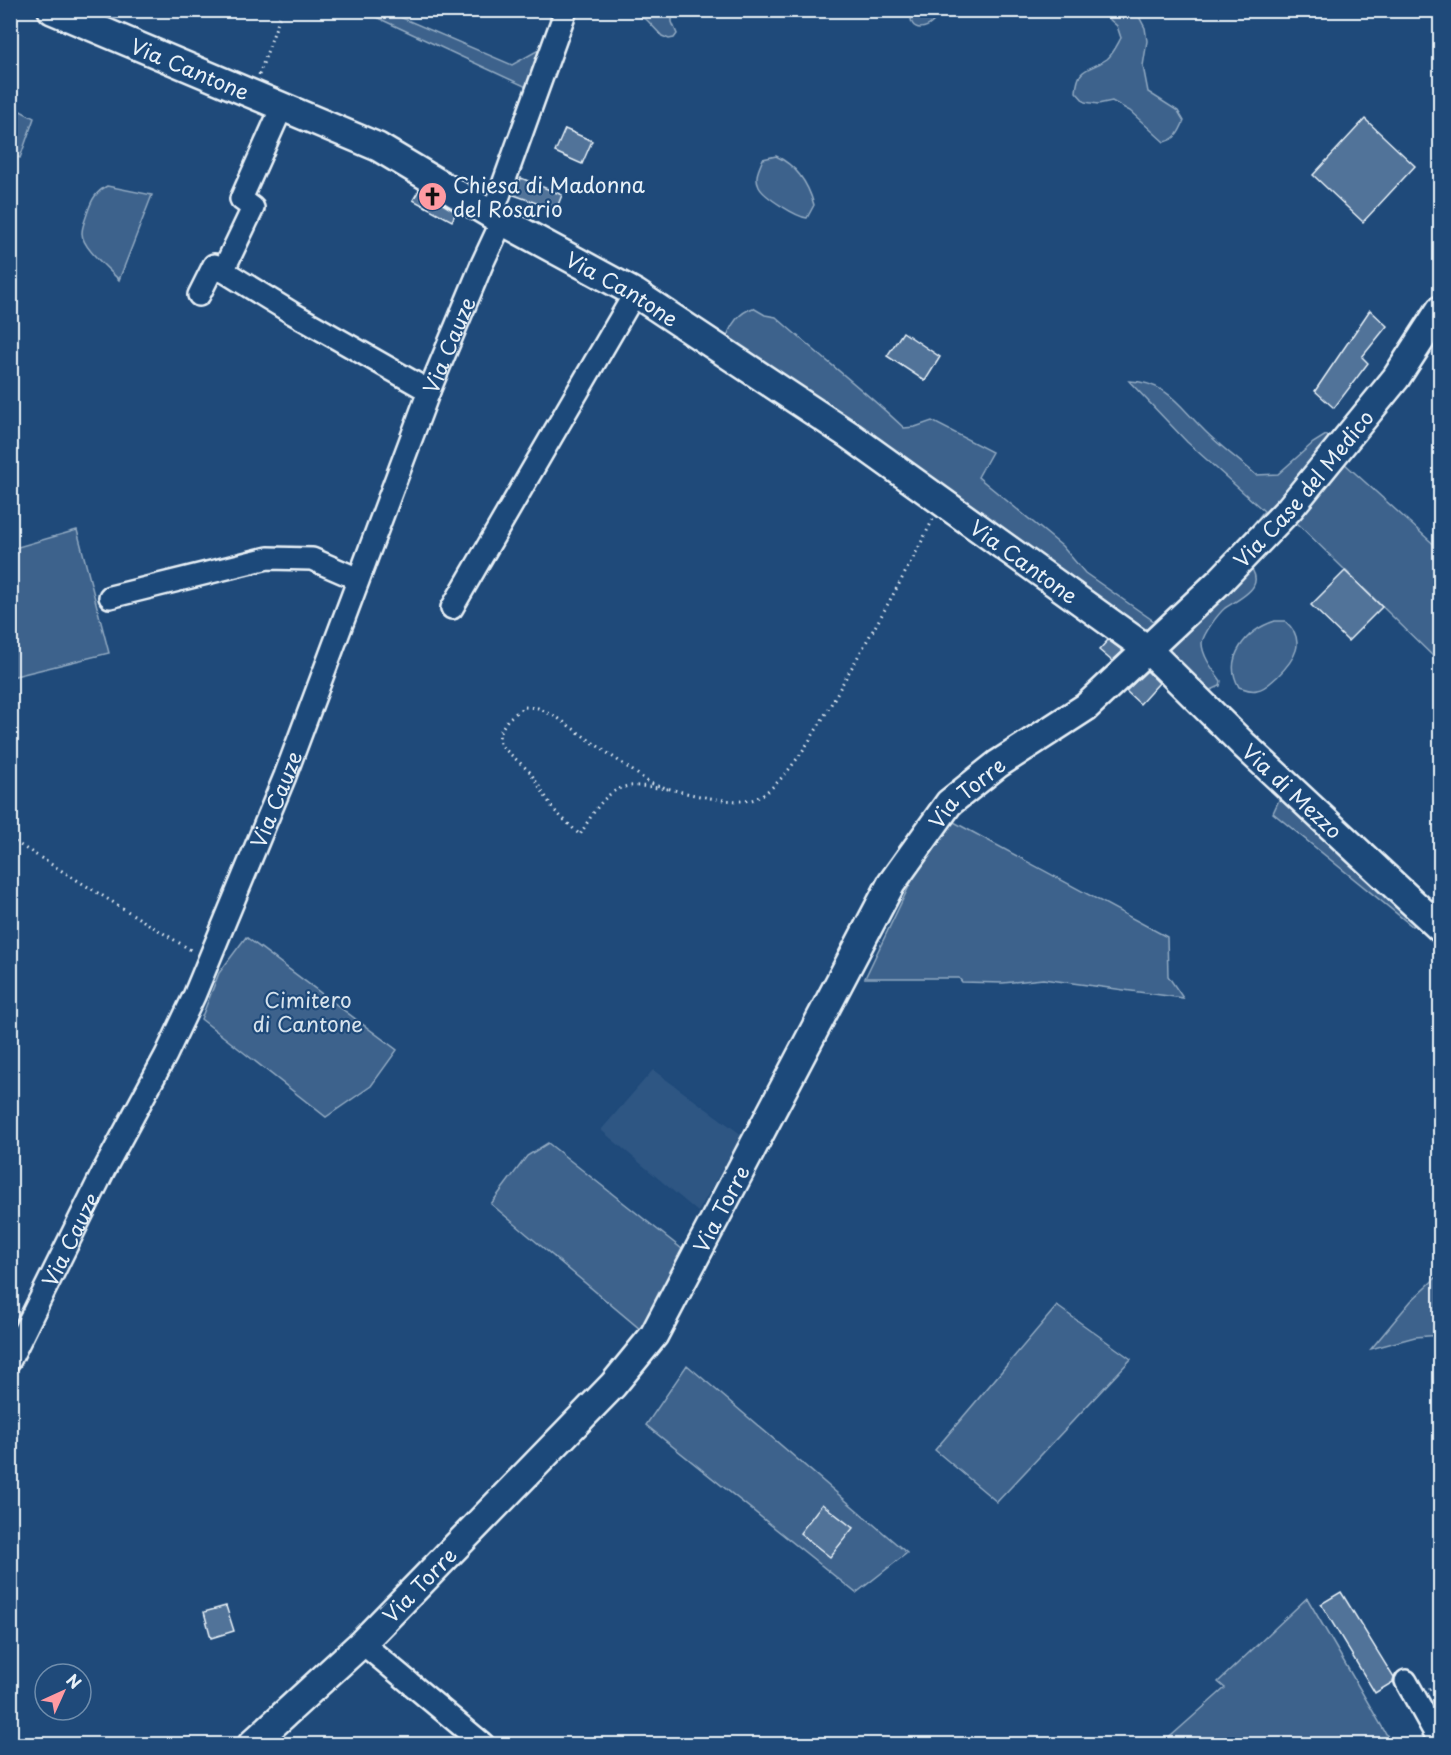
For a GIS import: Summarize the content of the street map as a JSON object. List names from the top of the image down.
{
  "streets": {
    "main road": [
      "Via Cantone",
      "Via Case del Medico",
      "Via di Mezzo",
      "Via Torre"
    ],
    "street": ["Via Cauze"]
  },
  "crossings": [
    ["Via Cantone", "Via Cauze"],
    ["Via Cantone", "Via Case del Medico"],
    ["Via Cantone", "Via di Mezzo"],
    ["Via Cantone", "Via Torre"],
    ["Via Case del Medico", "Via di Mezzo"],
    ["Via Case del Medico", "Via Torre"],
    ["Via di Mezzo", "Via Torre"]
  ],
  "parks": ["Cimitero di Cantone"],
  "places": {
    "church": ["Chiesa di Madonna del Rosario"]
  },
  "north": "top right"
}
